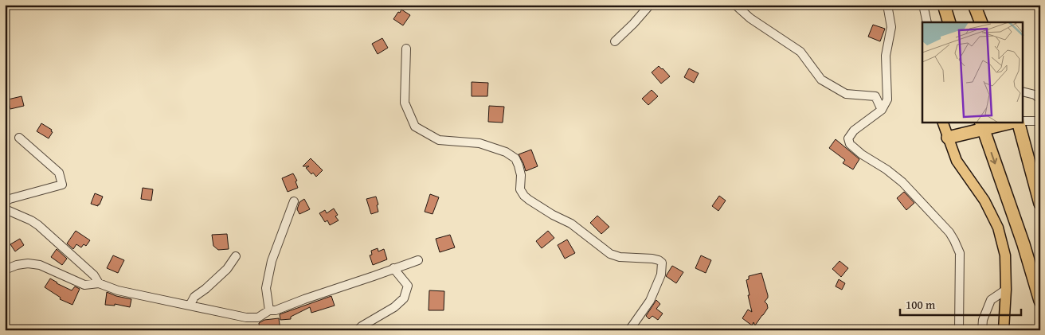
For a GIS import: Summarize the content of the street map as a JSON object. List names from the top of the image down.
{
  "scale_bar": "100 m"
}
